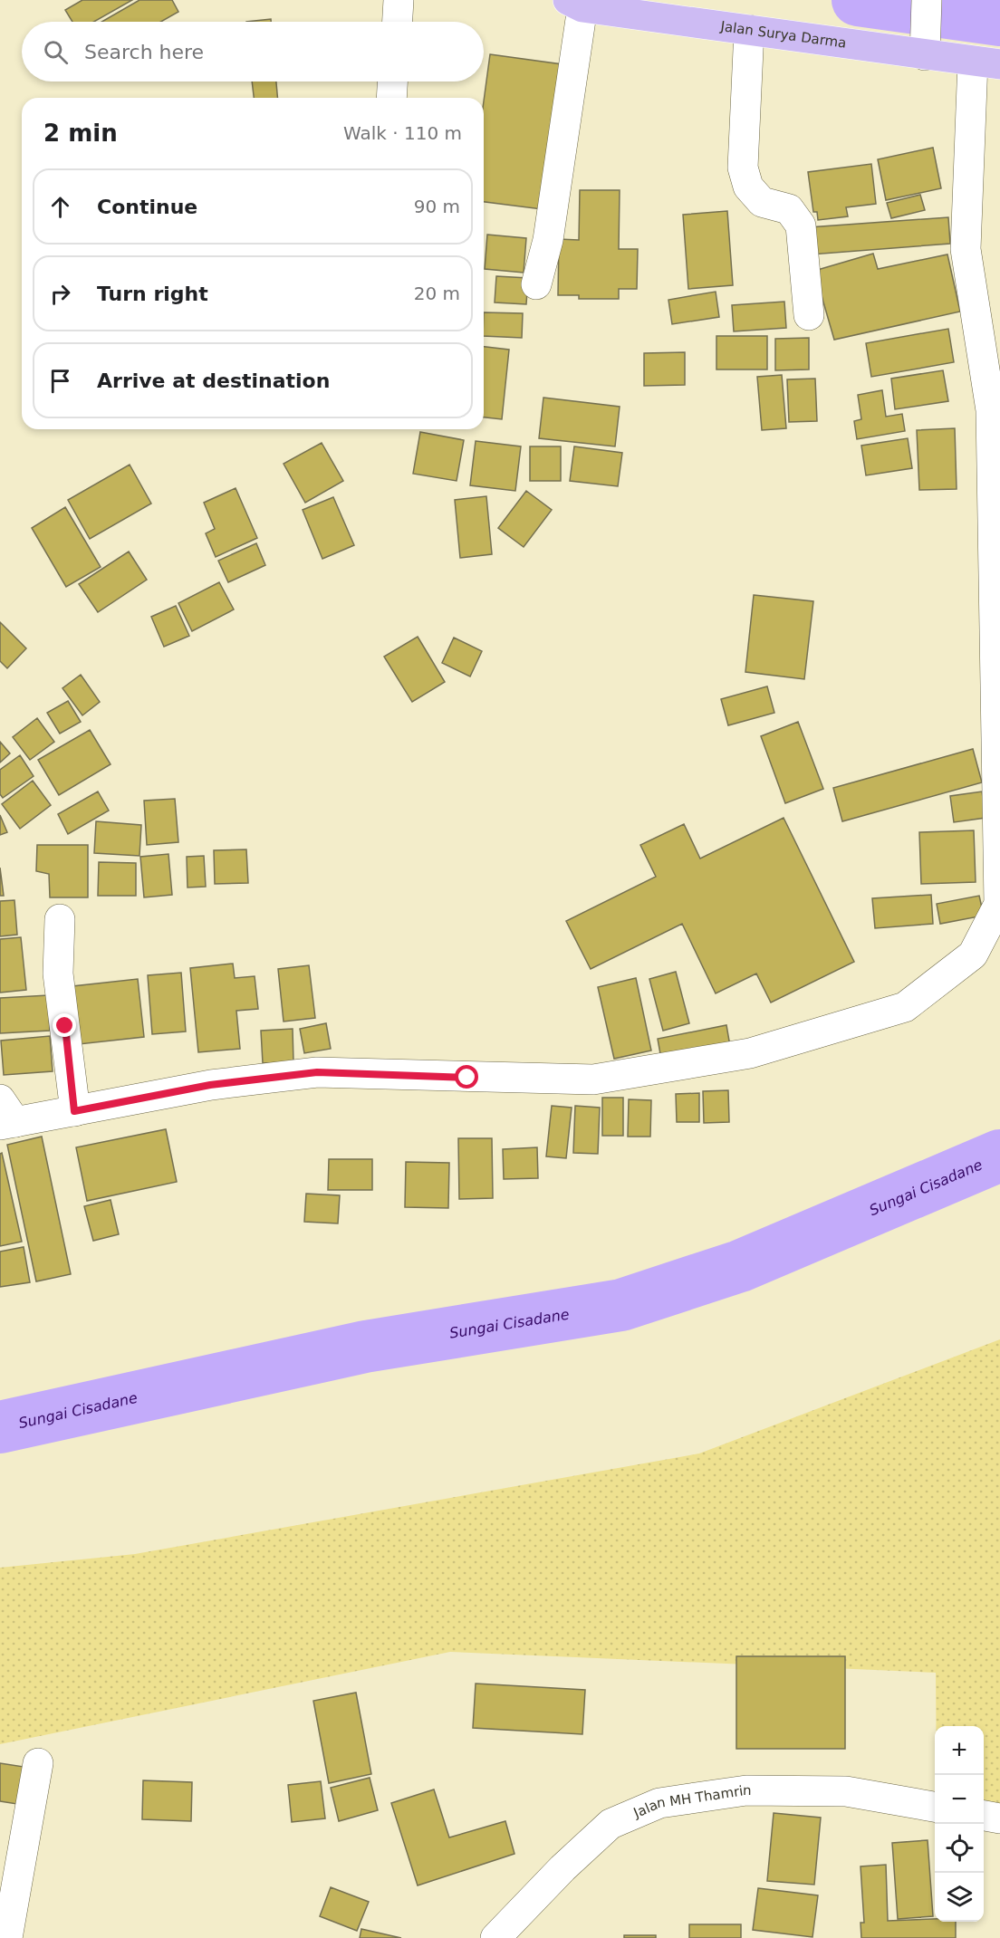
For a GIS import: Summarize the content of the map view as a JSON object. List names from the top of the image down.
{
  "streets": {
    "main road": ["Jalan Surya Darma"],
    "street": ["Jalan MH Thamrin"]
  },
  "water": ["Sungai Cisadane"],
  "page": {
    "search": "Search here",
    "heading": ["2 min", "Walk · 110 m"],
    "list": [
      ["Continue", "90 m"],
      ["Turn right", "20 m"],
      "Arrive at destination"
    ],
    "map_buttons": ["+", "−"]
  }
}
